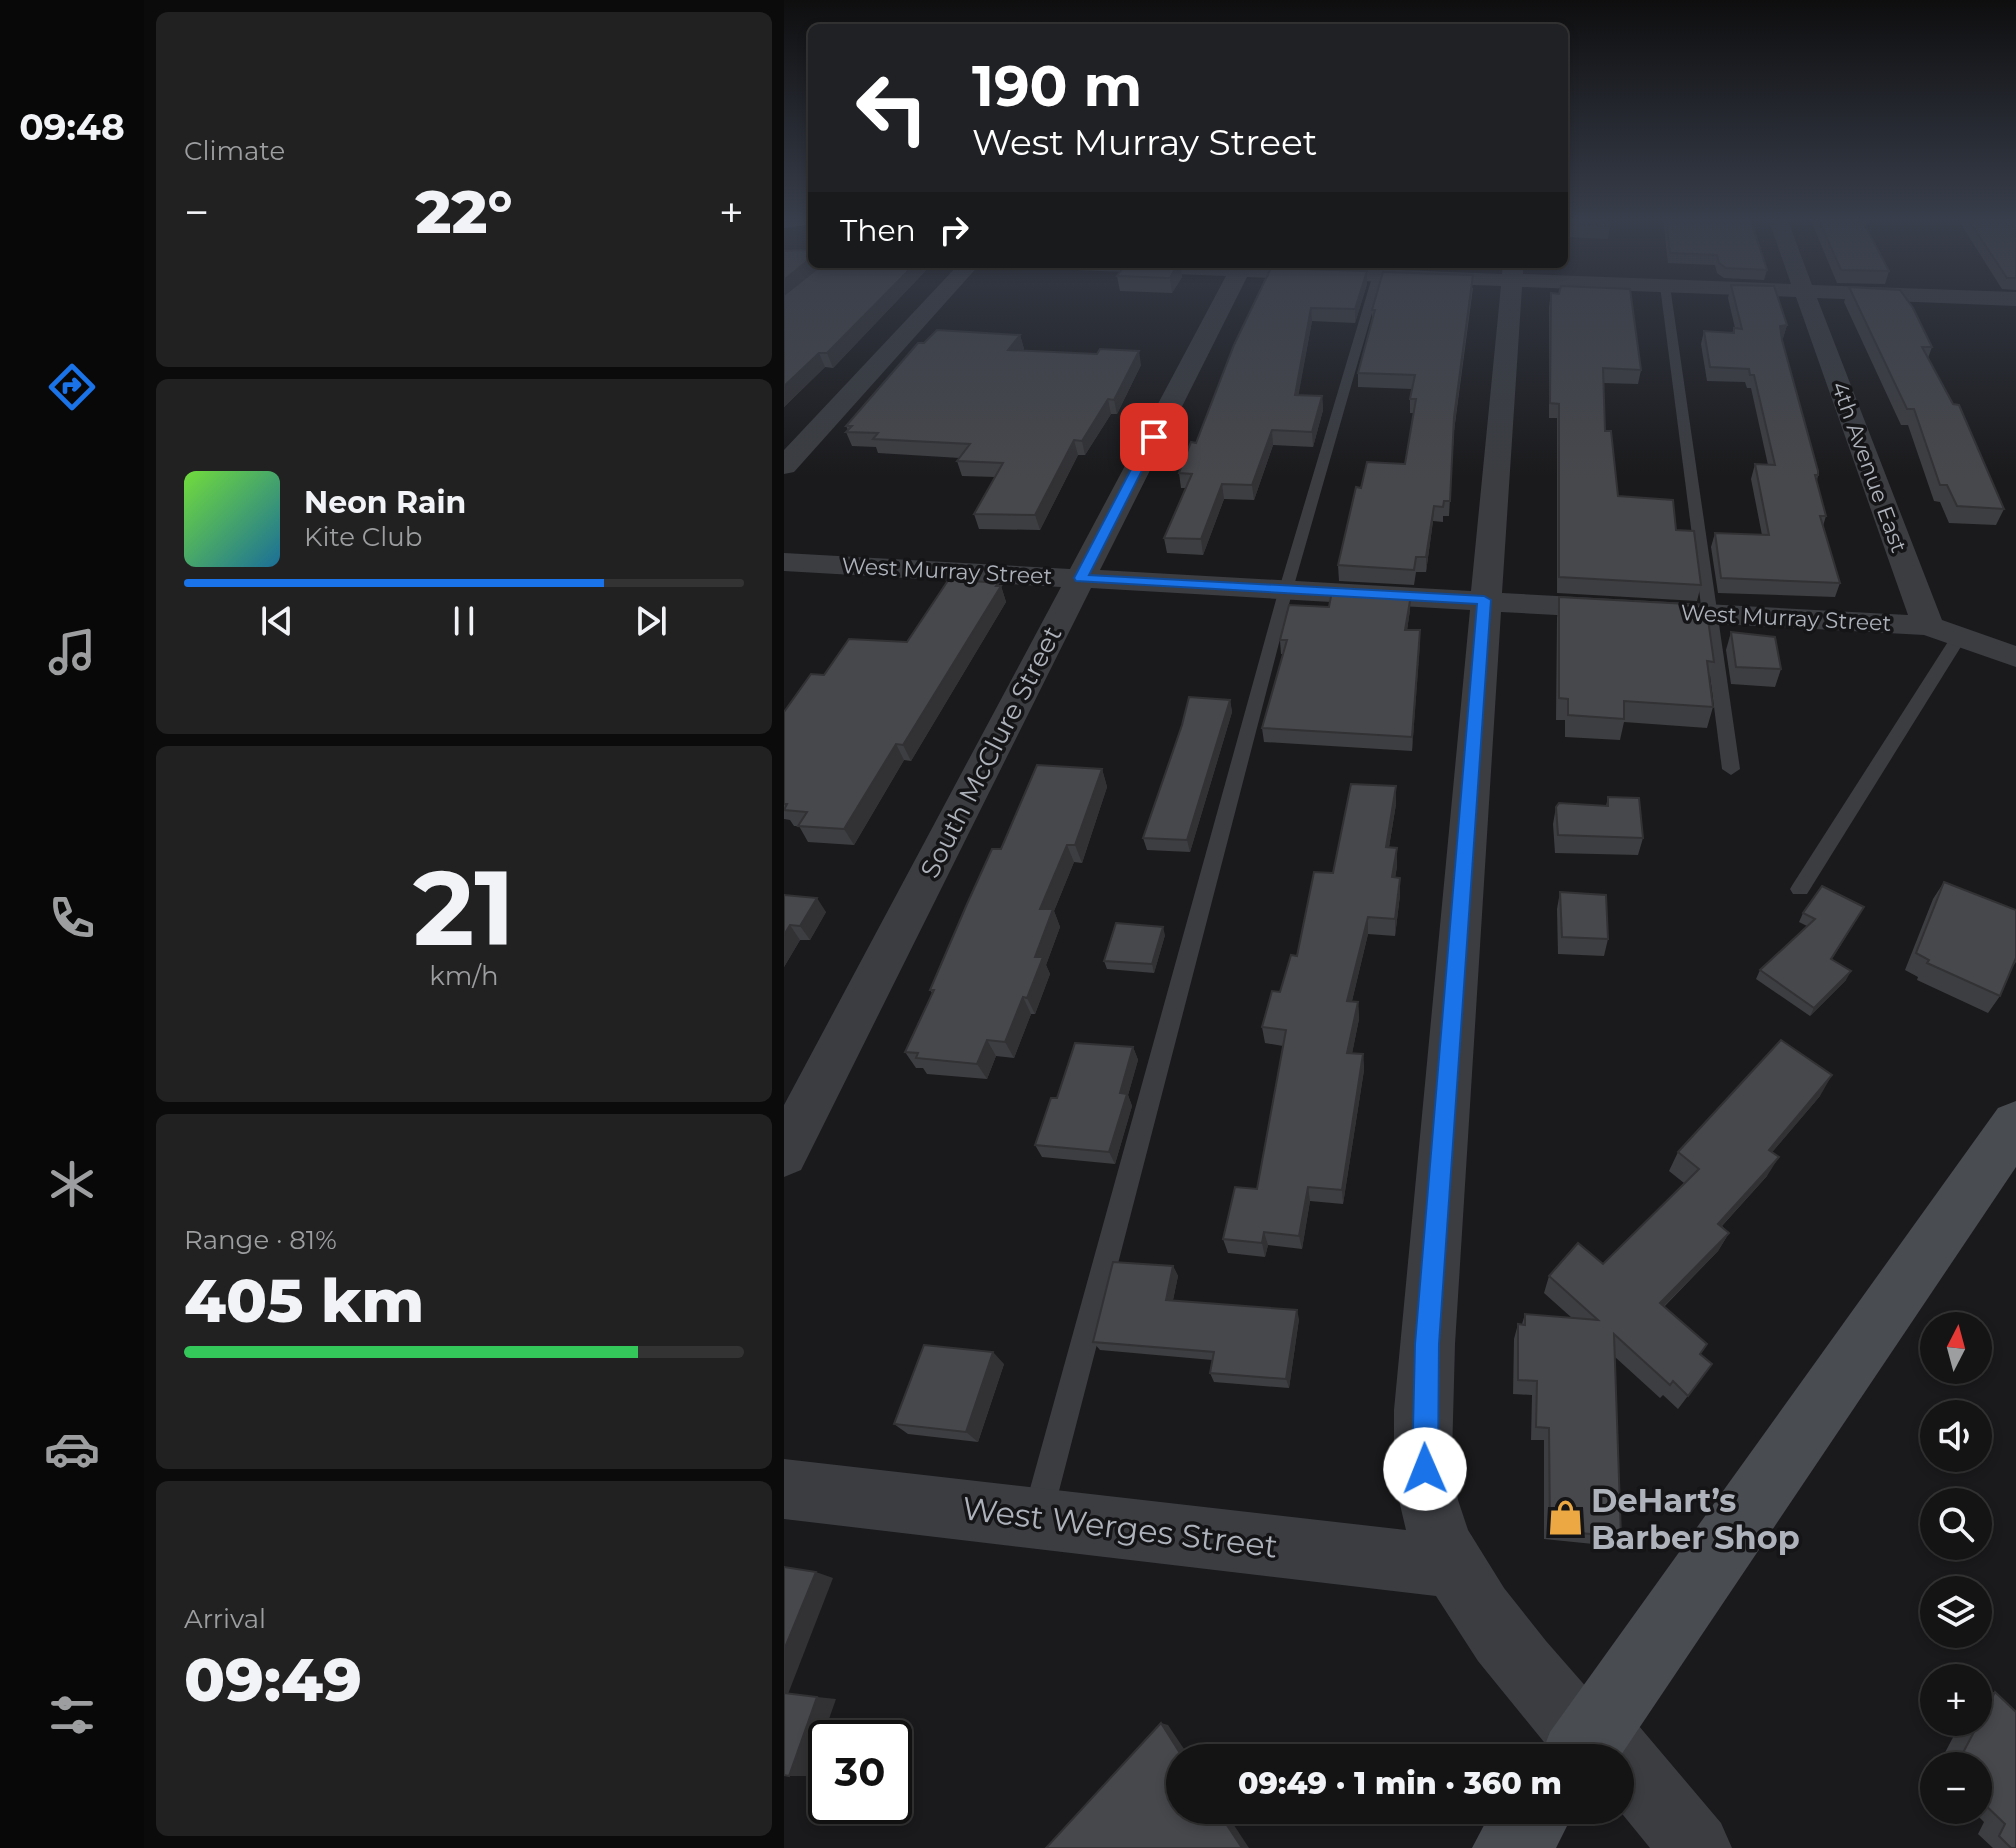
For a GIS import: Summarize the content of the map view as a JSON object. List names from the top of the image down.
{
  "streets": {
    "street": [
      "4th Avenue East",
      "West Murray Street",
      "South McClure Street",
      "West Werges Street"
    ]
  },
  "crossings": [
    ["4th Avenue East", "West Murray Street"],
    ["West Murray Street", "South McClure Street"]
  ],
  "places": {
    "shop": ["DeHart’s Barber Shop"]
  },
  "north": "top",
  "page": {
    "tabs": "09:48",
    "tile": [
      "Climate",
      ["21", "km/h"],
      ["Range · 81%", "405 km"],
      ["Arrival", "09:49"]
    ],
    "turn": ["190 m", "West Murray Street"],
    "heat": ["−", "22°", "+"],
    "then": "Then",
    "song": ["Neon Rain", "Kite Club"],
    "map_buttons": ["+", "−"],
    "limit": "30",
    "trip": "09:49 · 1 min · 360 m"
  }
}
